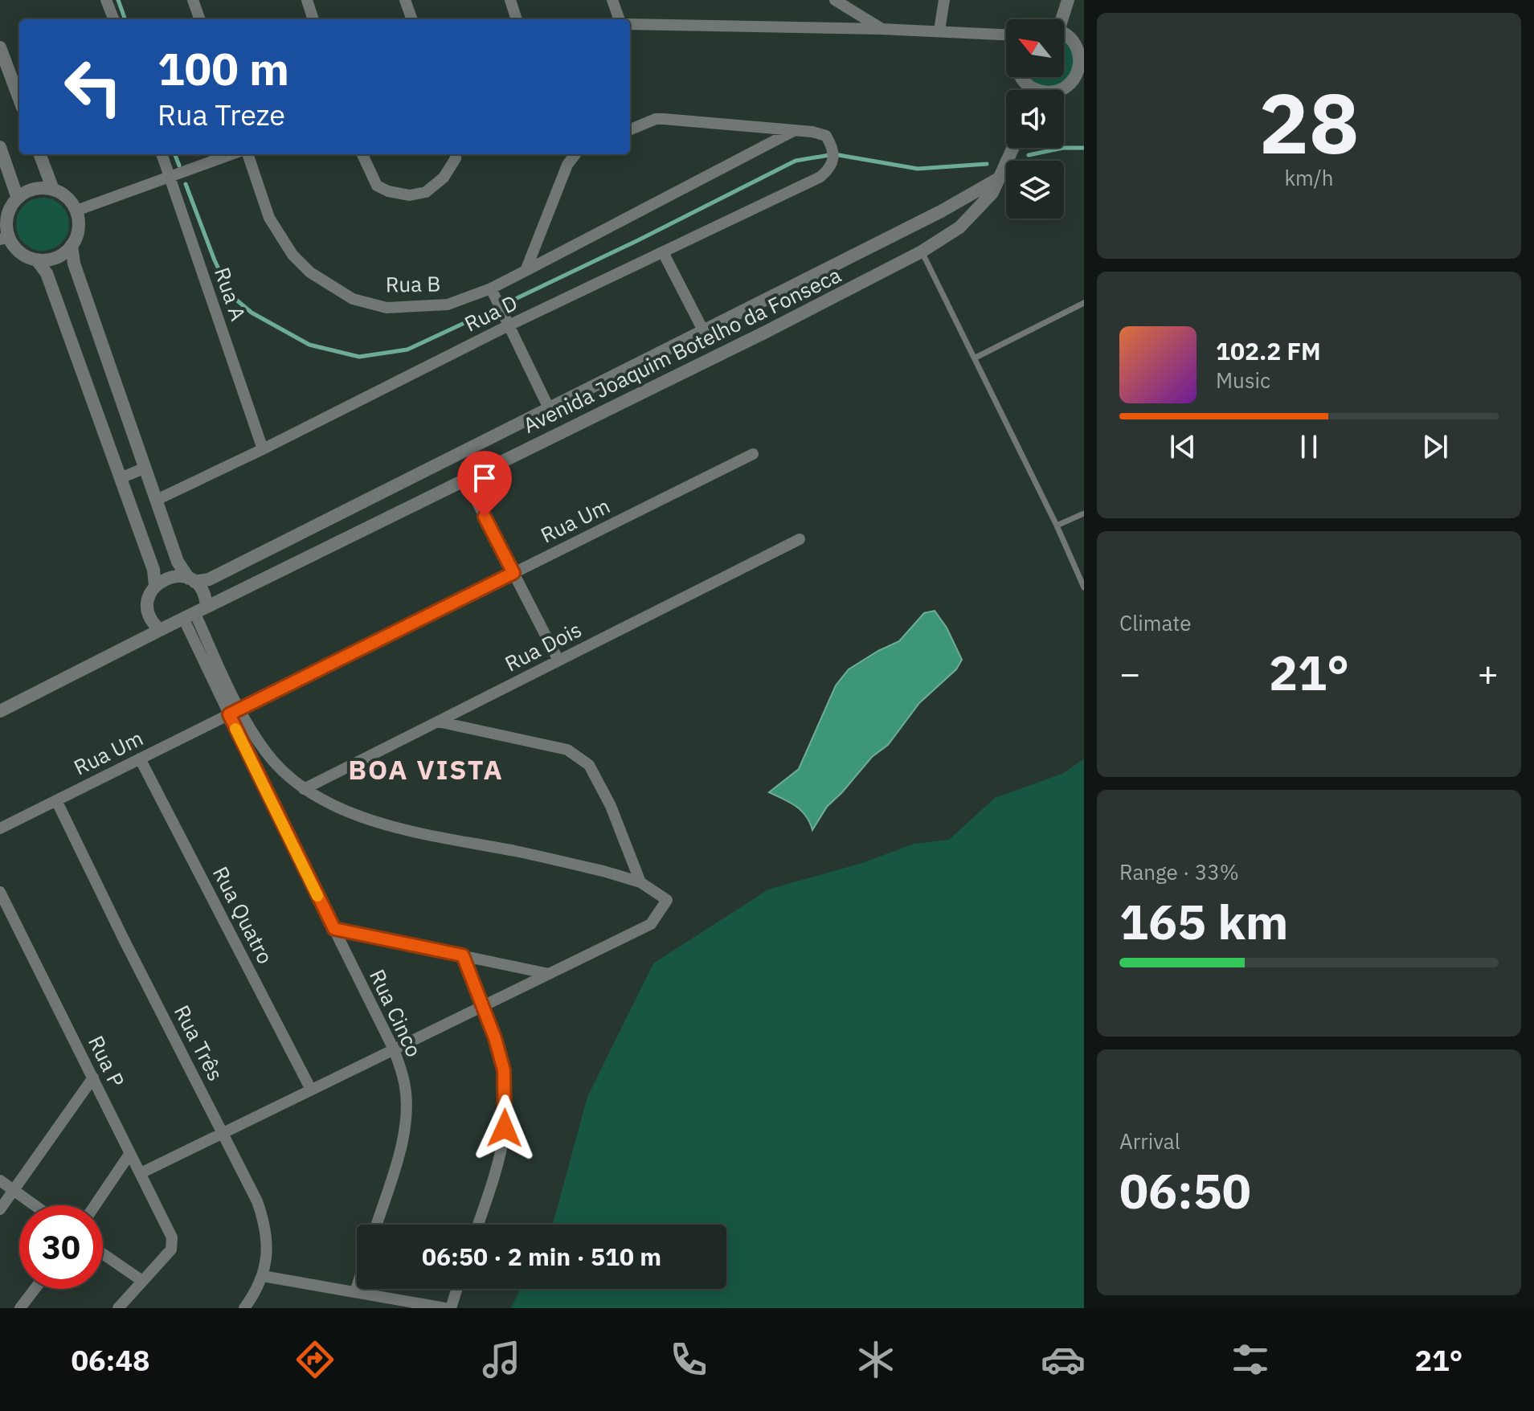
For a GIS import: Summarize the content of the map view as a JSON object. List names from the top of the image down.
{
  "streets": {
    "street": [
      "Rua B",
      "Rua A",
      "Rua D",
      "Avenida Joaquim Botelho da Fonseca",
      "Rua Um",
      "Rua Dois",
      "Rua Quatro",
      "Rua Cinco",
      "Rua Três",
      "Rua P"
    ]
  },
  "crossings": [
    ["Rua B", "Rua D"],
    ["Rua A", "Rua D"],
    ["Rua Um", "Rua Quatro"],
    ["Rua Um", "Rua Cinco"],
    ["Rua Um", "Rua Três"]
  ],
  "districts": ["BOA VISTA"],
  "north": "top left",
  "page": {
    "tile": [
      ["28", "km/h"],
      "Climate",
      ["Range · 33%", "165 km"],
      ["Arrival", "06:50"]
    ],
    "turn": ["100 m", "Rua Treze"],
    "song": ["102.2 FM", "Music"],
    "heat": ["−", "21°", "+"],
    "limit": "30",
    "trip": "06:50 · 2 min · 510 m",
    "tabs": ["06:48", "21°"]
  }
}
